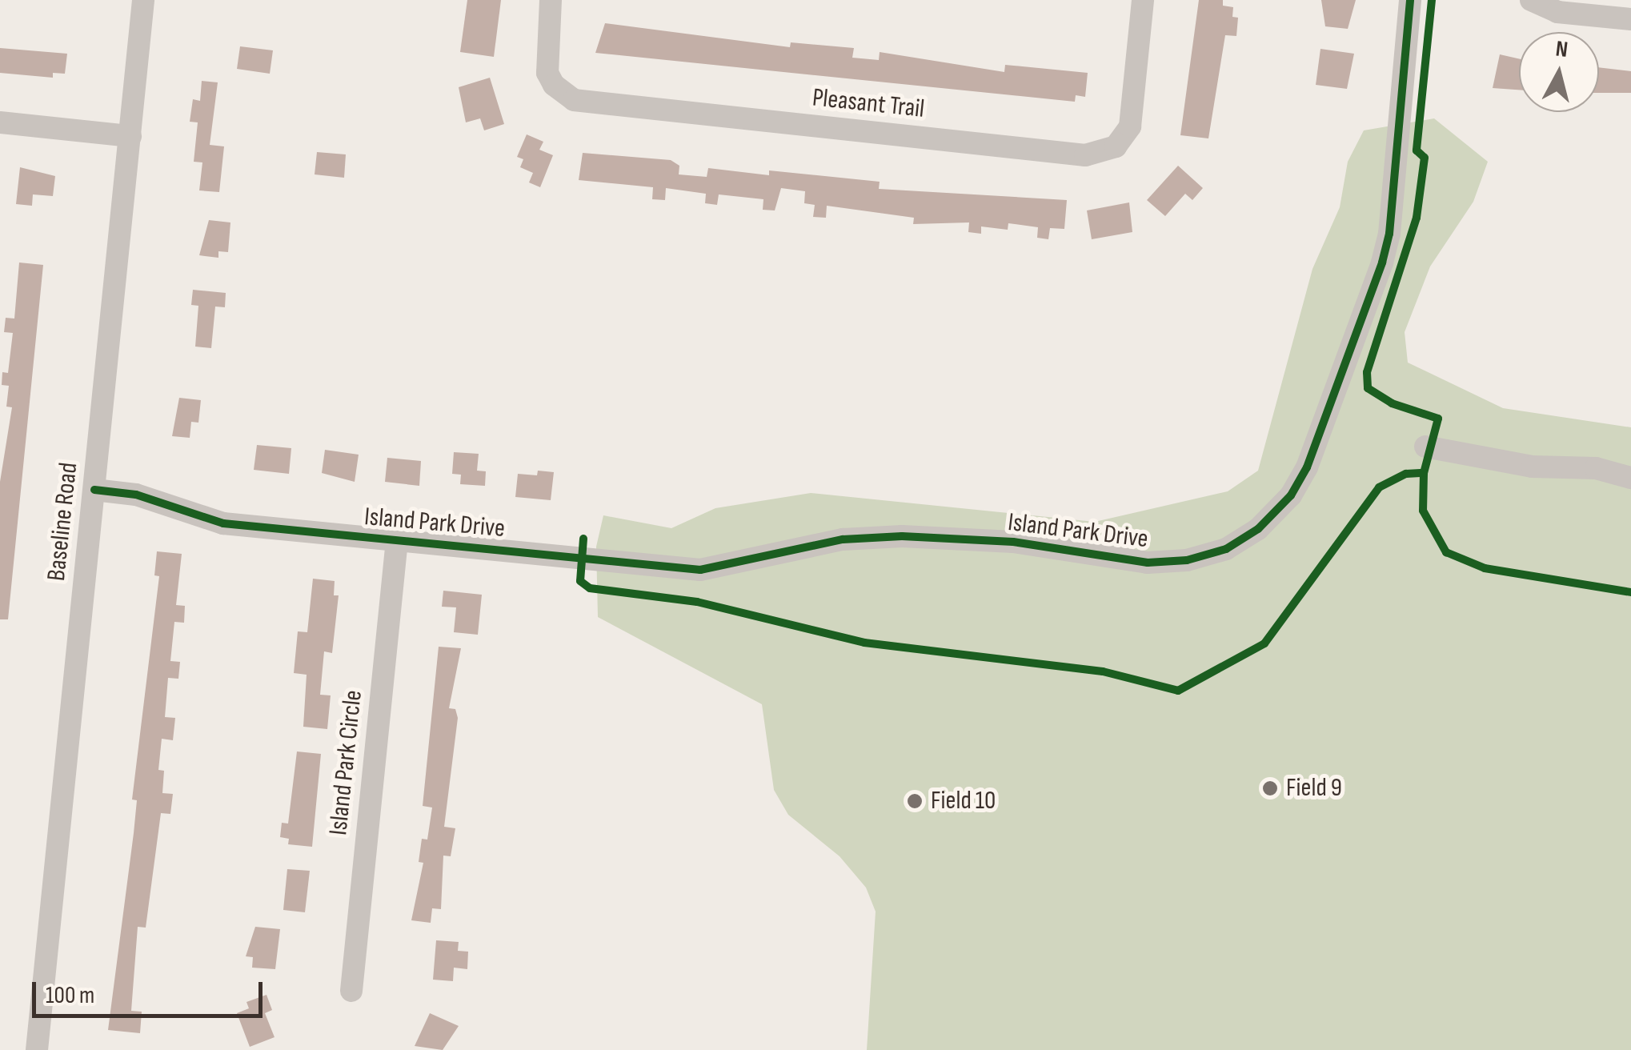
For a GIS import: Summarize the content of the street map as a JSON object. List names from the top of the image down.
{
  "streets": {
    "street": [
      "Pleasant Trail",
      "Baseline Road",
      "Island Park Drive",
      "Island Park Circle"
    ]
  },
  "crossings": [
    ["Baseline Road", "Island Park Drive"],
    ["Island Park Drive", "Island Park Circle"]
  ],
  "places": ["Field 9", "Field 10"],
  "scale_bar": "100 m",
  "north": "top"
}
